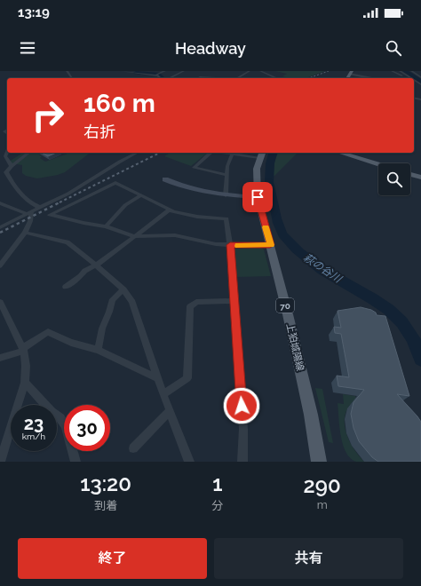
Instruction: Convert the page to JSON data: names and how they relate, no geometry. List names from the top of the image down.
{
  "streets": {
    "main road": ["70", "上狛城陽線"]
  },
  "water": ["萩の谷川"],
  "page": {
    "status": "13:19",
    "header": "Headway",
    "turn": ["160 m", "右折"],
    "speed": "23 km/h",
    "limit": "30",
    "eta": [
      "13:20",
      "到着",
      "1",
      "分",
      "290",
      "m"
    ],
    "buttons": ["終了", "共有"]
  }
}
